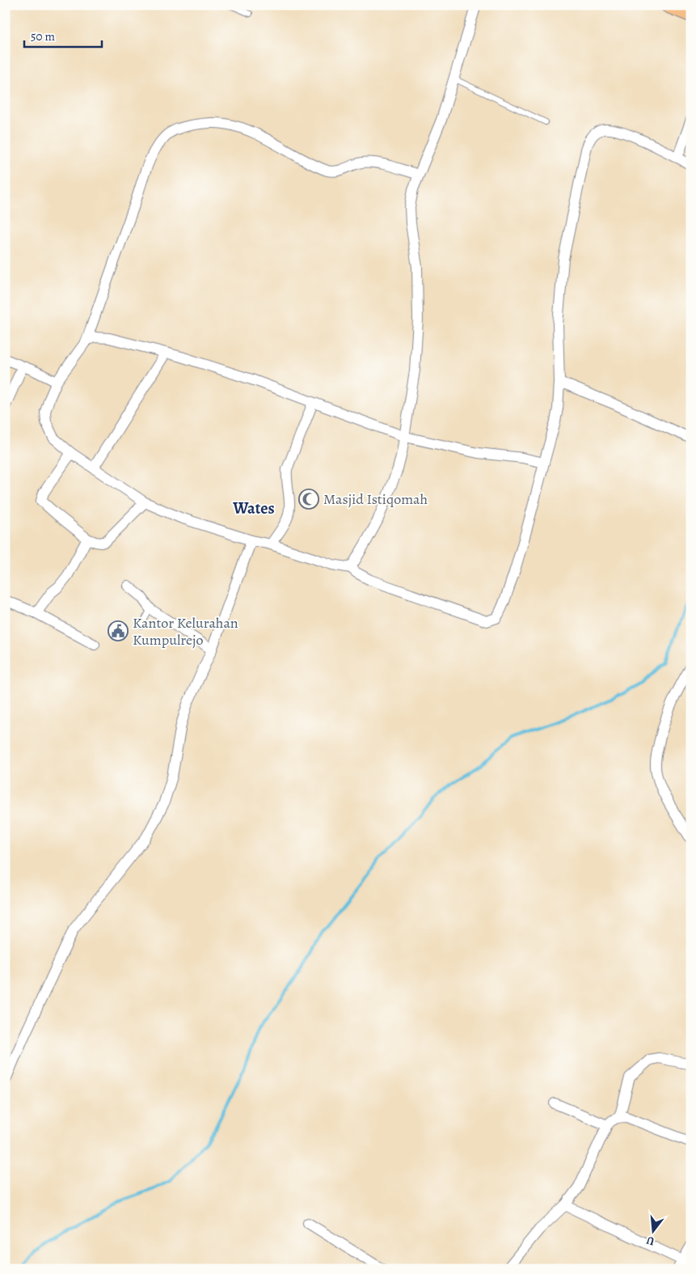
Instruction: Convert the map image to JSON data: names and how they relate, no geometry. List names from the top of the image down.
{
  "districts": ["Wates"],
  "places": {
    "mosque": ["Masjid Istiqomah"],
    "public building": ["Kantor Kelurahan Kumpulrejo"]
  },
  "scale_bar": "50 m",
  "north": "bottom"
}
